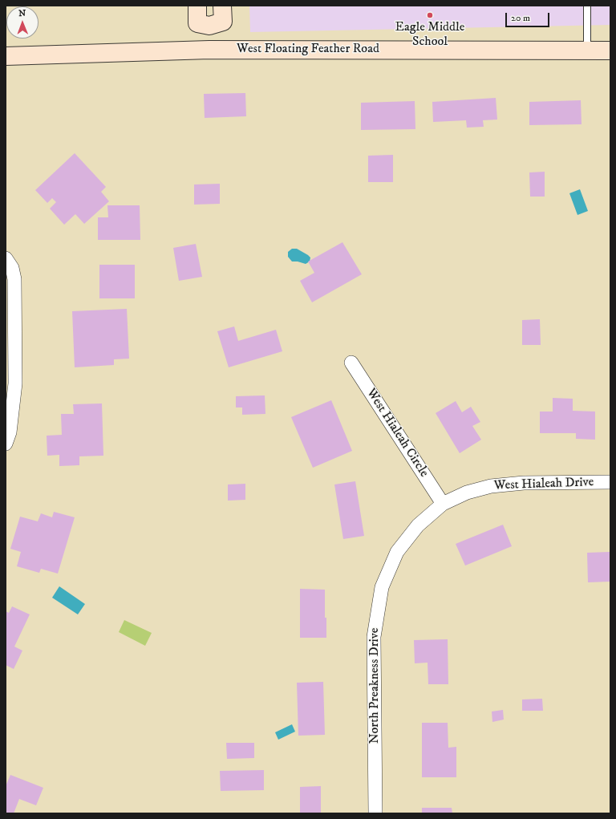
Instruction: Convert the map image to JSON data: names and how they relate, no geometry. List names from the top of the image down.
{
  "streets": {
    "main road": ["West Floating Feather Road"],
    "street": ["West Hialeah Circle", "West Hialeah Drive", "North Preakness Drive"]
  },
  "crossings": [
    ["West Hialeah Circle", "West Hialeah Drive"],
    ["West Hialeah Circle", "North Preakness Drive"],
    ["West Hialeah Drive", "North Preakness Drive"]
  ],
  "places": ["Eagle Middle School"],
  "scale_bar": "20 m",
  "north": "top"
}
